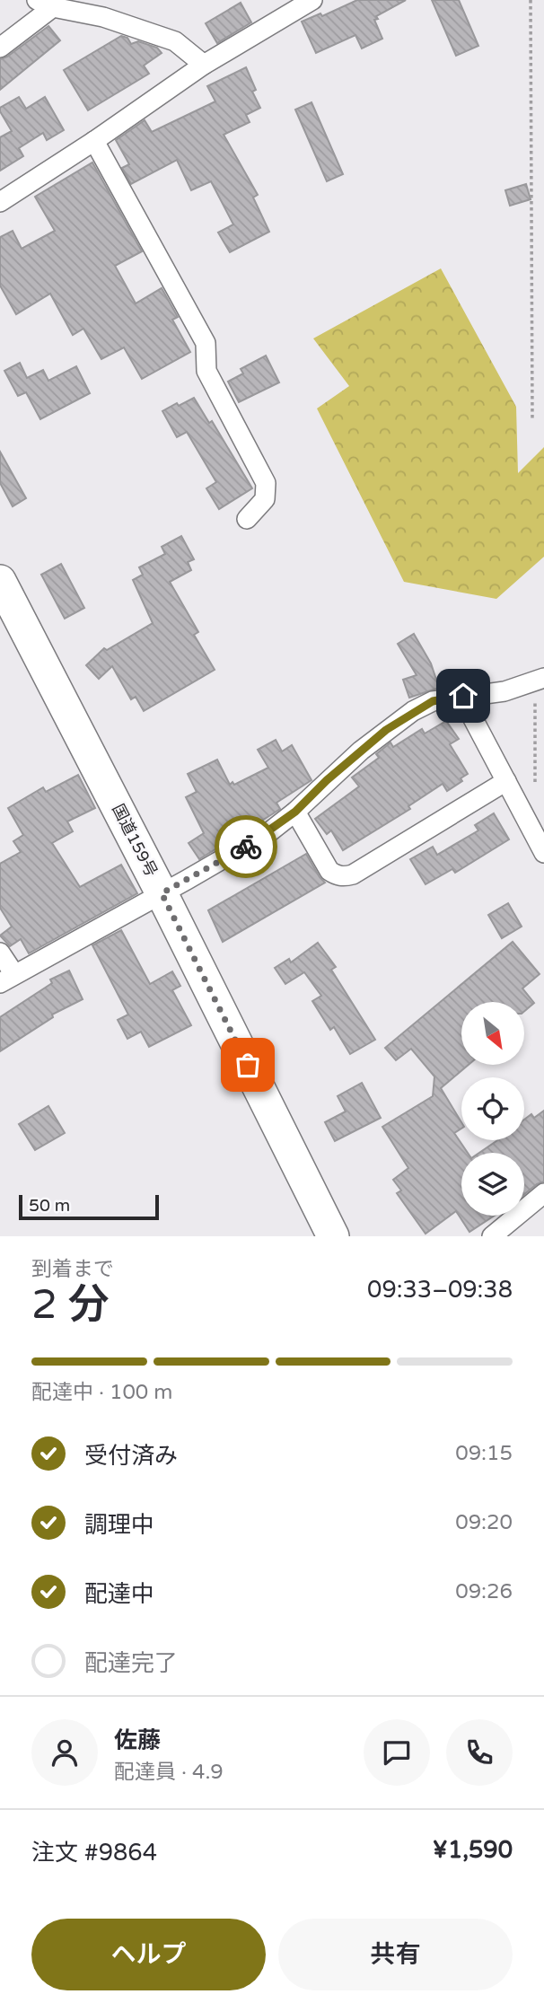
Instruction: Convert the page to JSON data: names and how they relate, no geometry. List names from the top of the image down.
{
  "streets": {
    "highway": ["国道159号"]
  },
  "scale_bar": "50 m",
  "north": "bottom right",
  "page": {
    "scale": "50 m",
    "heading": ["2 分", "到着まで", "09:33–09:38"],
    "panel": [
      "佐藤",
      "配達員 · 4.9",
      "注文 #9864",
      "¥1,590"
    ],
    "bar": "配達中 · 100 m",
    "list": [
      ["受付済み", "09:15"],
      ["調理中", "09:20"],
      ["配達中", "09:26"],
      "配達完了"
    ],
    "buttons": ["ヘルプ", "共有"]
  }
}
